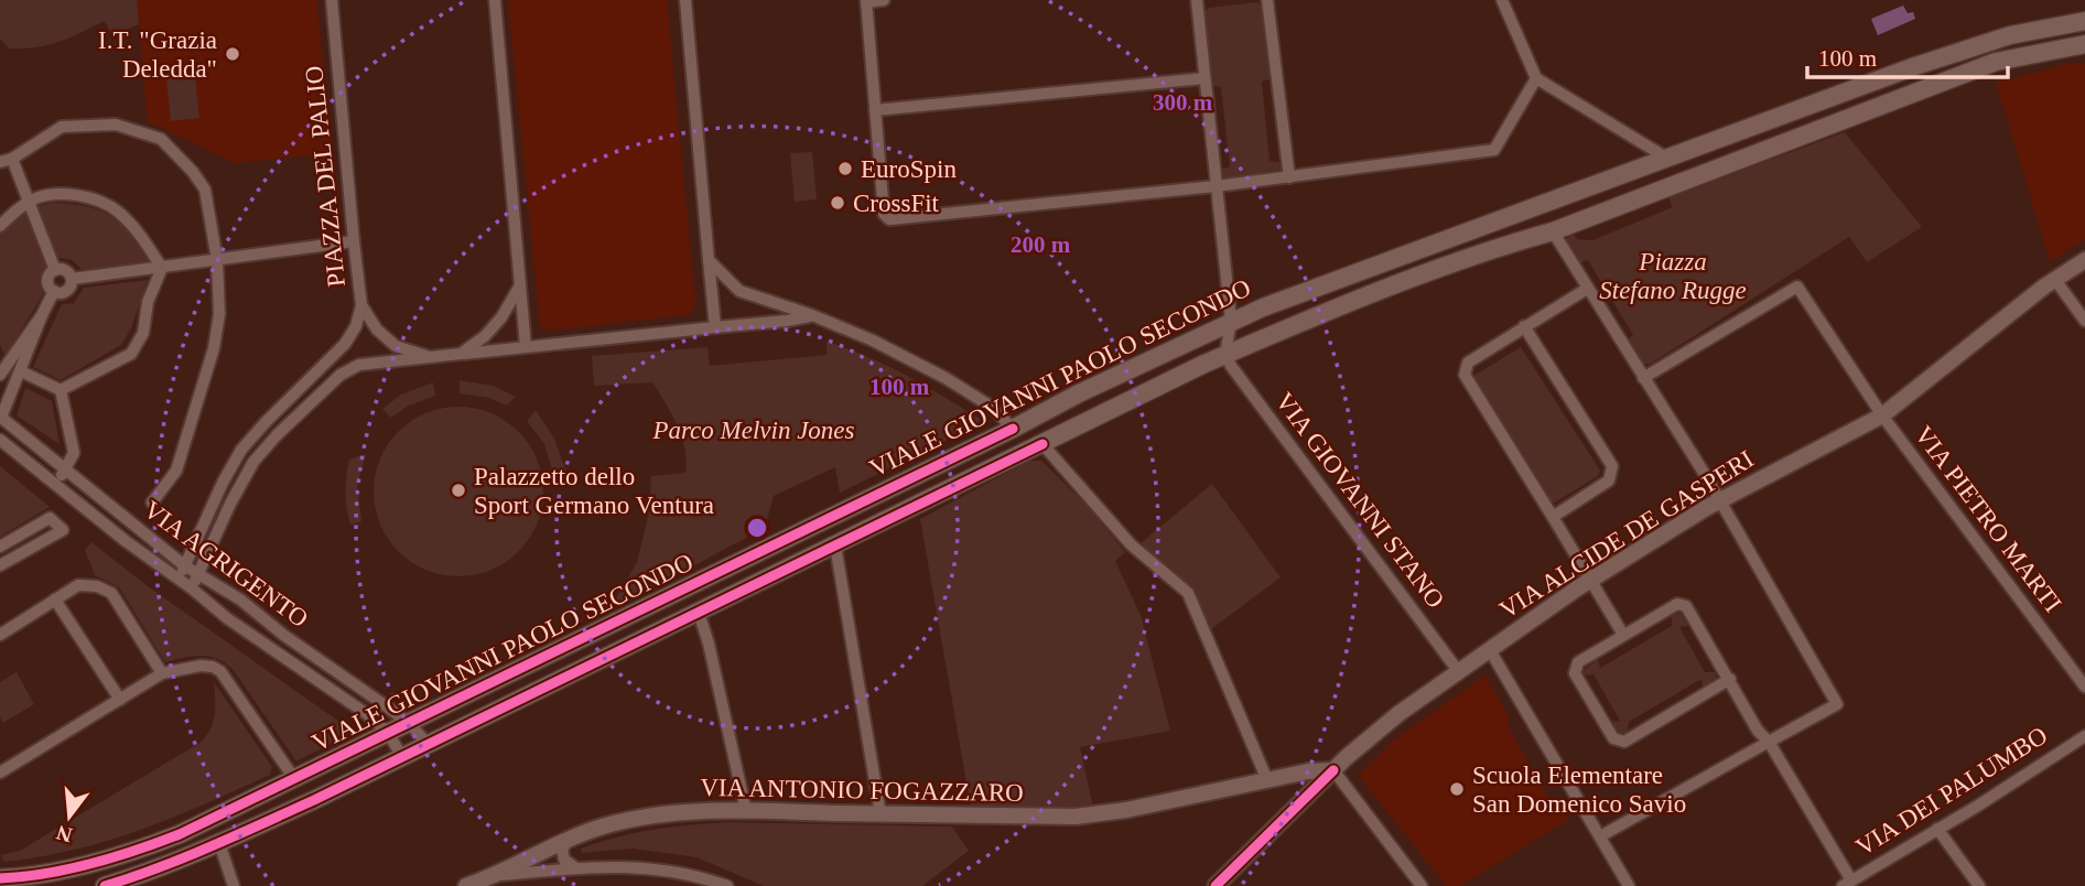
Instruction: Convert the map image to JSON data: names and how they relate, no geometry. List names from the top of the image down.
{
  "streets": {
    "main road": ["VIALE GIOVANNI PAOLO SECONDO"],
    "street": [
      "PIAZZA DEL PALIO",
      "VIA GIOVANNI STANO",
      "VIA PIETRO MARTI",
      "VIA ALCIDE DE GASPERI",
      "VIA AGRIGENTO",
      "VIA ANTONIO FOGAZZARO",
      "VIA DEI PALUMBO"
    ]
  },
  "crossings": [
    ["PIAZZA DEL PALIO", "VIA AGRIGENTO"],
    ["VIALE GIOVANNI PAOLO SECONDO", "VIA GIOVANNI STANO"],
    ["VIALE GIOVANNI PAOLO SECONDO", "VIA AGRIGENTO"],
    ["VIA GIOVANNI STANO", "VIA ALCIDE DE GASPERI"],
    ["VIA PIETRO MARTI", "VIA ALCIDE DE GASPERI"]
  ],
  "parks": ["Piazza Stefano Rugge", "Parco Melvin Jones"],
  "places": [
    "I.T. \"Grazia Deledda\"",
    "EuroSpin",
    "CrossFit",
    "Palazzetto dello Sport Germano Ventura",
    "Scuola Elementare San Domenico Savio"
  ],
  "scale_bar": "100 m",
  "north": "bottom",
  "rings": ["300 m", "200 m", "100 m"]
}
